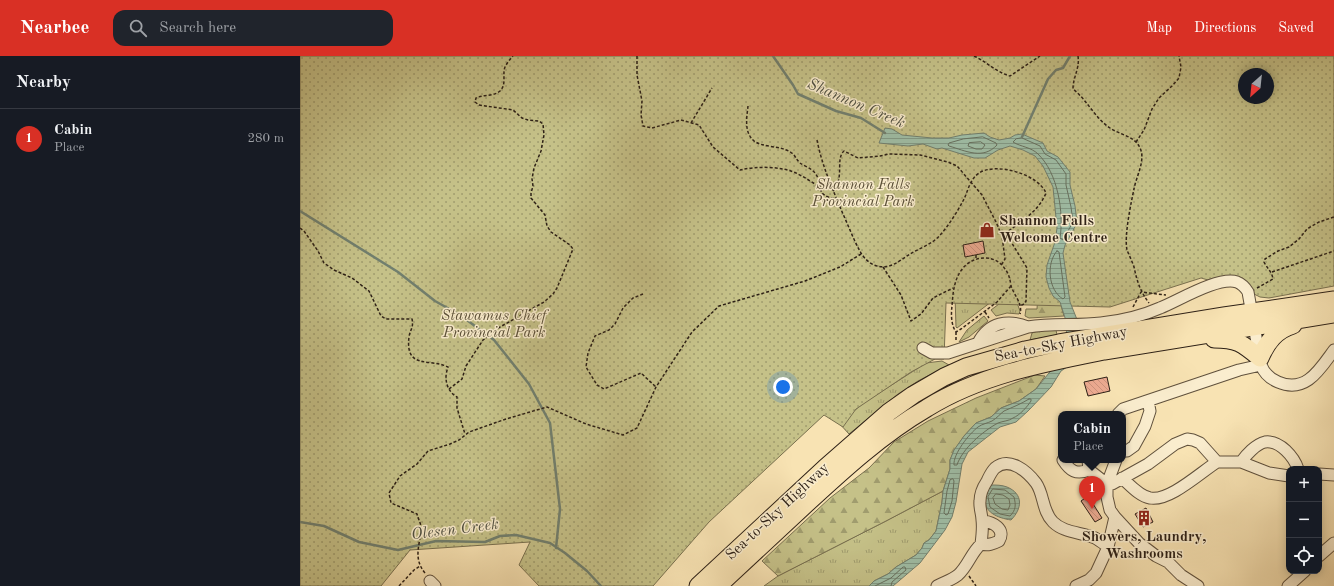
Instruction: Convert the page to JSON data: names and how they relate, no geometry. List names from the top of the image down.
{
  "streets": {
    "highway": ["Sea-to-Sky Highway"]
  },
  "water": ["Shannon Creek", "Olesen Creek"],
  "parks": ["Shannon Falls Provincial Park", "Stawamus Chief Provincial Park"],
  "places": {
    "shop": ["Shannon Falls Welcome Centre"],
    "building": ["Showers, Laundry, Washrooms"]
  },
  "north": "bottom left",
  "page": {
    "header": "Nearbee",
    "search": "Search here",
    "nav": ["Map", "Directions", "Saved"],
    "heading": "Nearby",
    "list": [
      {
        "mark": "1",
        "name": "Cabin",
        "note": "Place",
        "value": "280 m"
      }
    ],
    "popup": ["Cabin", "Place"],
    "map_buttons": ["+", "−"],
    "pins": "1"
  }
}
